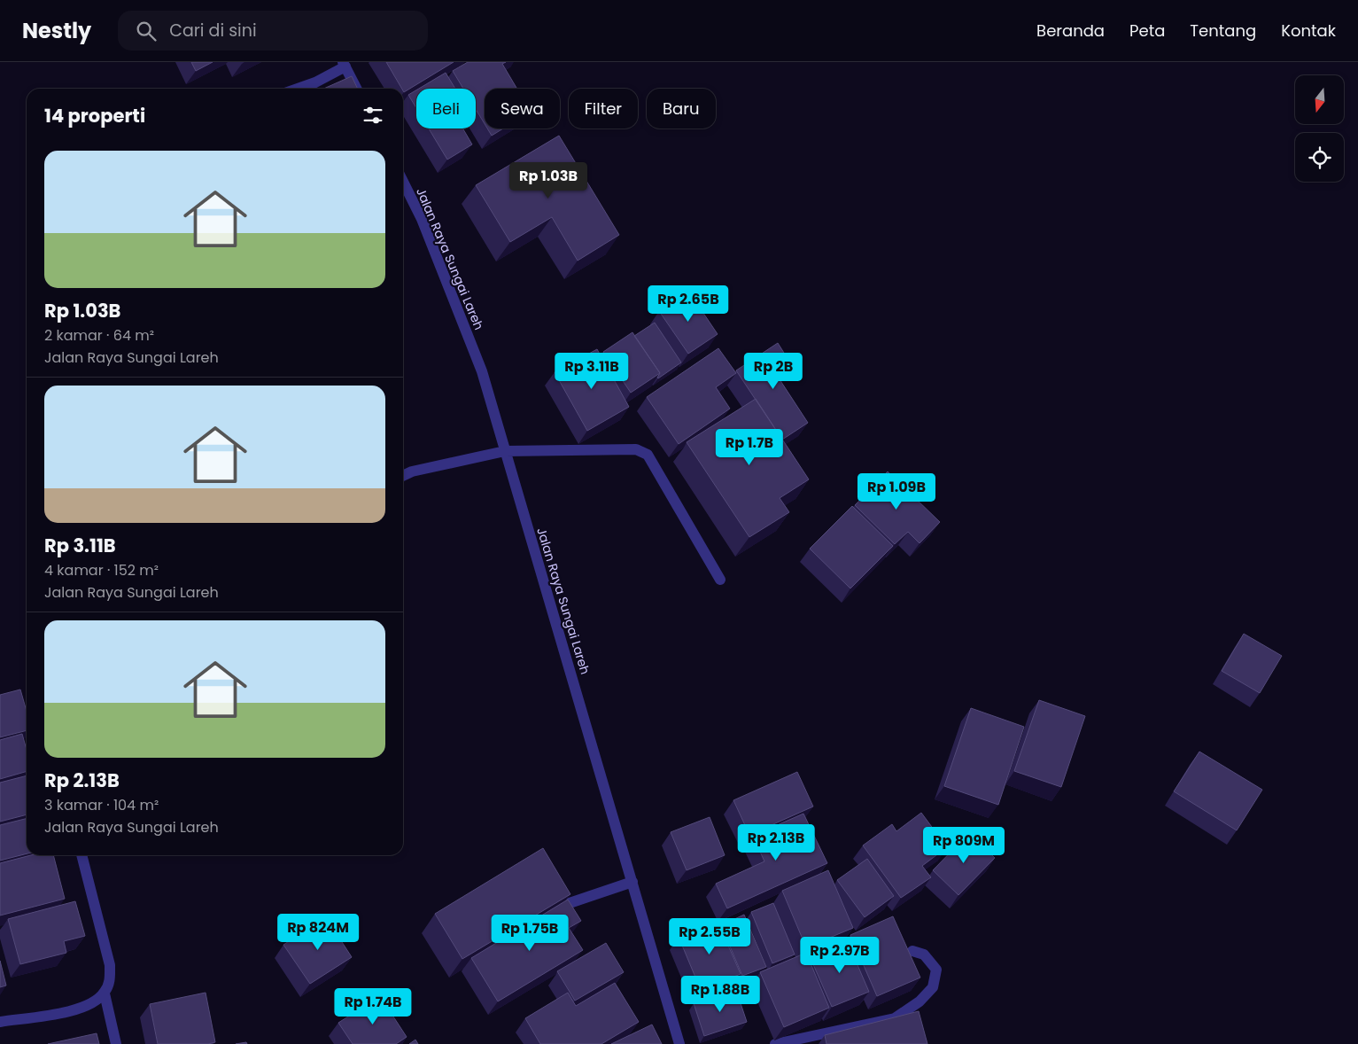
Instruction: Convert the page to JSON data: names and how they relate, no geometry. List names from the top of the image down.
{
  "streets": {
    "street": ["Jalan Raya Sungai Lareh"]
  },
  "north": "bottom",
  "page": {
    "header": "Nestly",
    "search": "Cari di sini",
    "nav": [
      "Beranda",
      "Peta",
      "Tentang",
      "Kontak"
    ],
    "chip": [
      "Beli",
      "Sewa",
      "Filter",
      "Baru"
    ],
    "heading": "14 properti",
    "list": [
      {
        "name": "Rp 1.03B",
        "note": "2 kamar · 64 m² · Jalan Raya Sungai Lareh"
      },
      {
        "name": "Rp 3.11B",
        "note": "4 kamar · 152 m² · Jalan Raya Sungai Lareh"
      },
      {
        "name": "Rp 2.13B",
        "note": "3 kamar · 104 m² · Jalan Raya Sungai Lareh"
      }
    ],
    "price": [
      "Rp 1.03B",
      "Rp 2.65B",
      "Rp 3.11B",
      "Rp 2B",
      "Rp 1.7B",
      "Rp 1.09B",
      "Rp 2.13B",
      "Rp 809M",
      "Rp 824M",
      "Rp 1.75B",
      "Rp 2.55B",
      "Rp 2.97B",
      "Rp 1.88B",
      "Rp 1.74B"
    ]
  }
}
